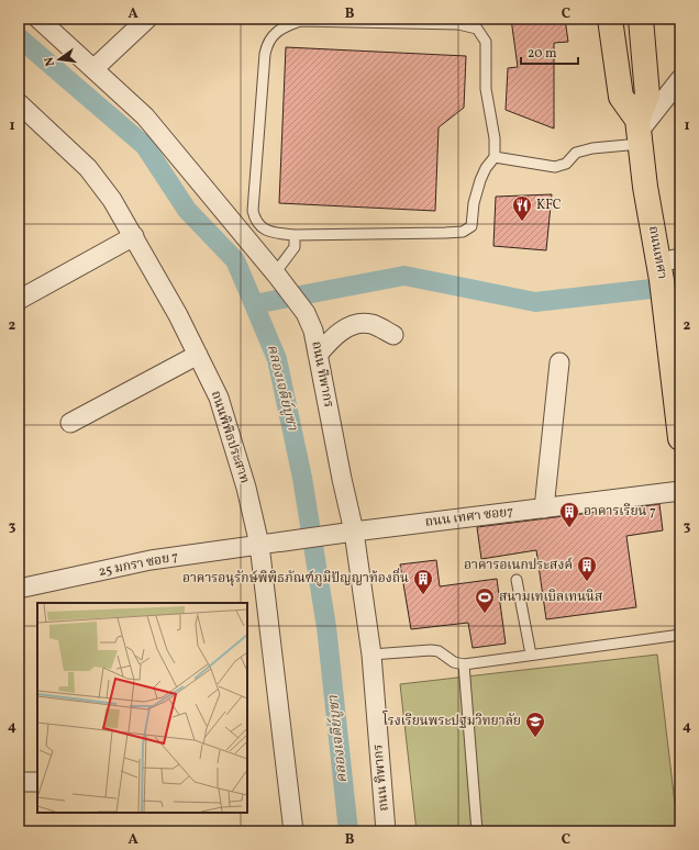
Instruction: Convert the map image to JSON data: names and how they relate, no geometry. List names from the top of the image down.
{
  "streets": {
    "main road": ["ถนนเทศา"],
    "street": [
      "ถนน ทิพากร",
      "ถนนพิพิธประสาท",
      "ถนน เทศา ซอย7",
      "25 มกรา ซอย 7"
    ]
  },
  "crossings": [
    ["ถนน ทิพากร", "ถนน เทศา ซอย7"],
    ["ถนนพิพิธประสาท", "ถนน เทศา ซอย7"],
    ["ถนนพิพิธประสาท", "25 มกรา ซอย 7"],
    ["ถนน เทศา ซอย7", "25 มกรา ซอย 7"]
  ],
  "water": ["คลองเจดีย์บูชา"],
  "places": {
    "restaurant": ["KFC"],
    "building": ["อาคารเรียน 7", "อาคารอเนกประสงค์", "อาคารอนุรักษ์พิพิธภัณฑ์ภูมิปัญญาท้องถิ่น"],
    "sports": ["สนามเทเบิลเทนนิส"],
    "school or university": ["โรงเรียนพระปฐมวิทยาลัย"]
  },
  "scale_bar": "20 m",
  "north": "left",
  "grid": {
    "columns": ["A", "B", "C"],
    "rows": [
      "1",
      "2",
      "3",
      "4"
    ]
  }
}
